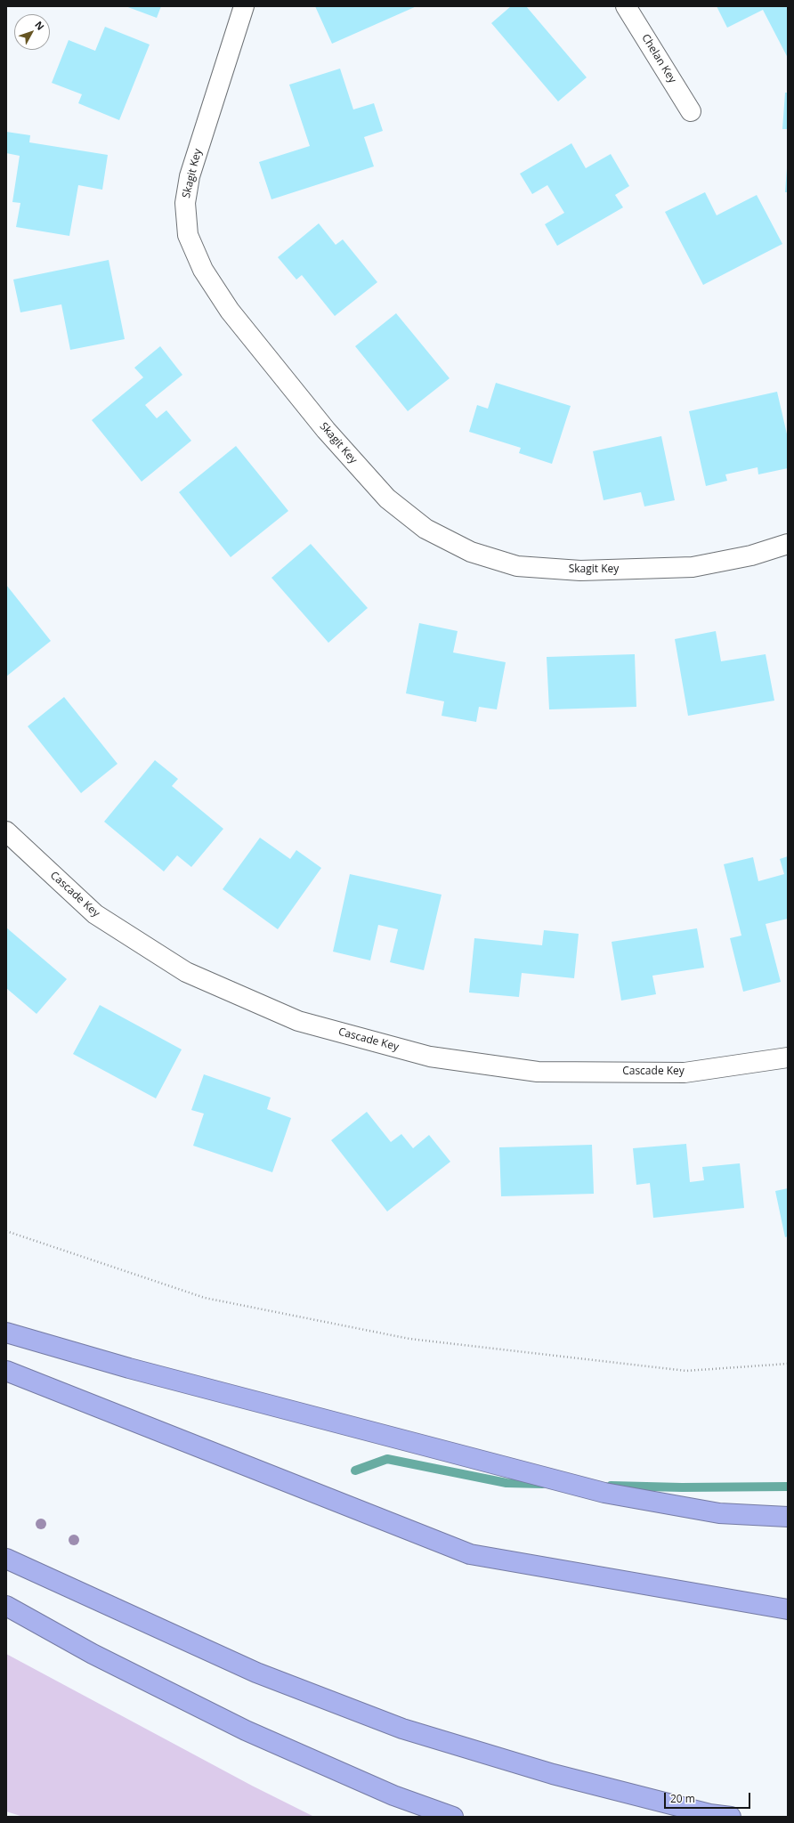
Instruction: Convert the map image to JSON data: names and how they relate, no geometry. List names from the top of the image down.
{
  "streets": {
    "street": ["Chelan Key", "Skagit Key", "Cascade Key"]
  },
  "scale_bar": "20 m",
  "north": "top right"
}
